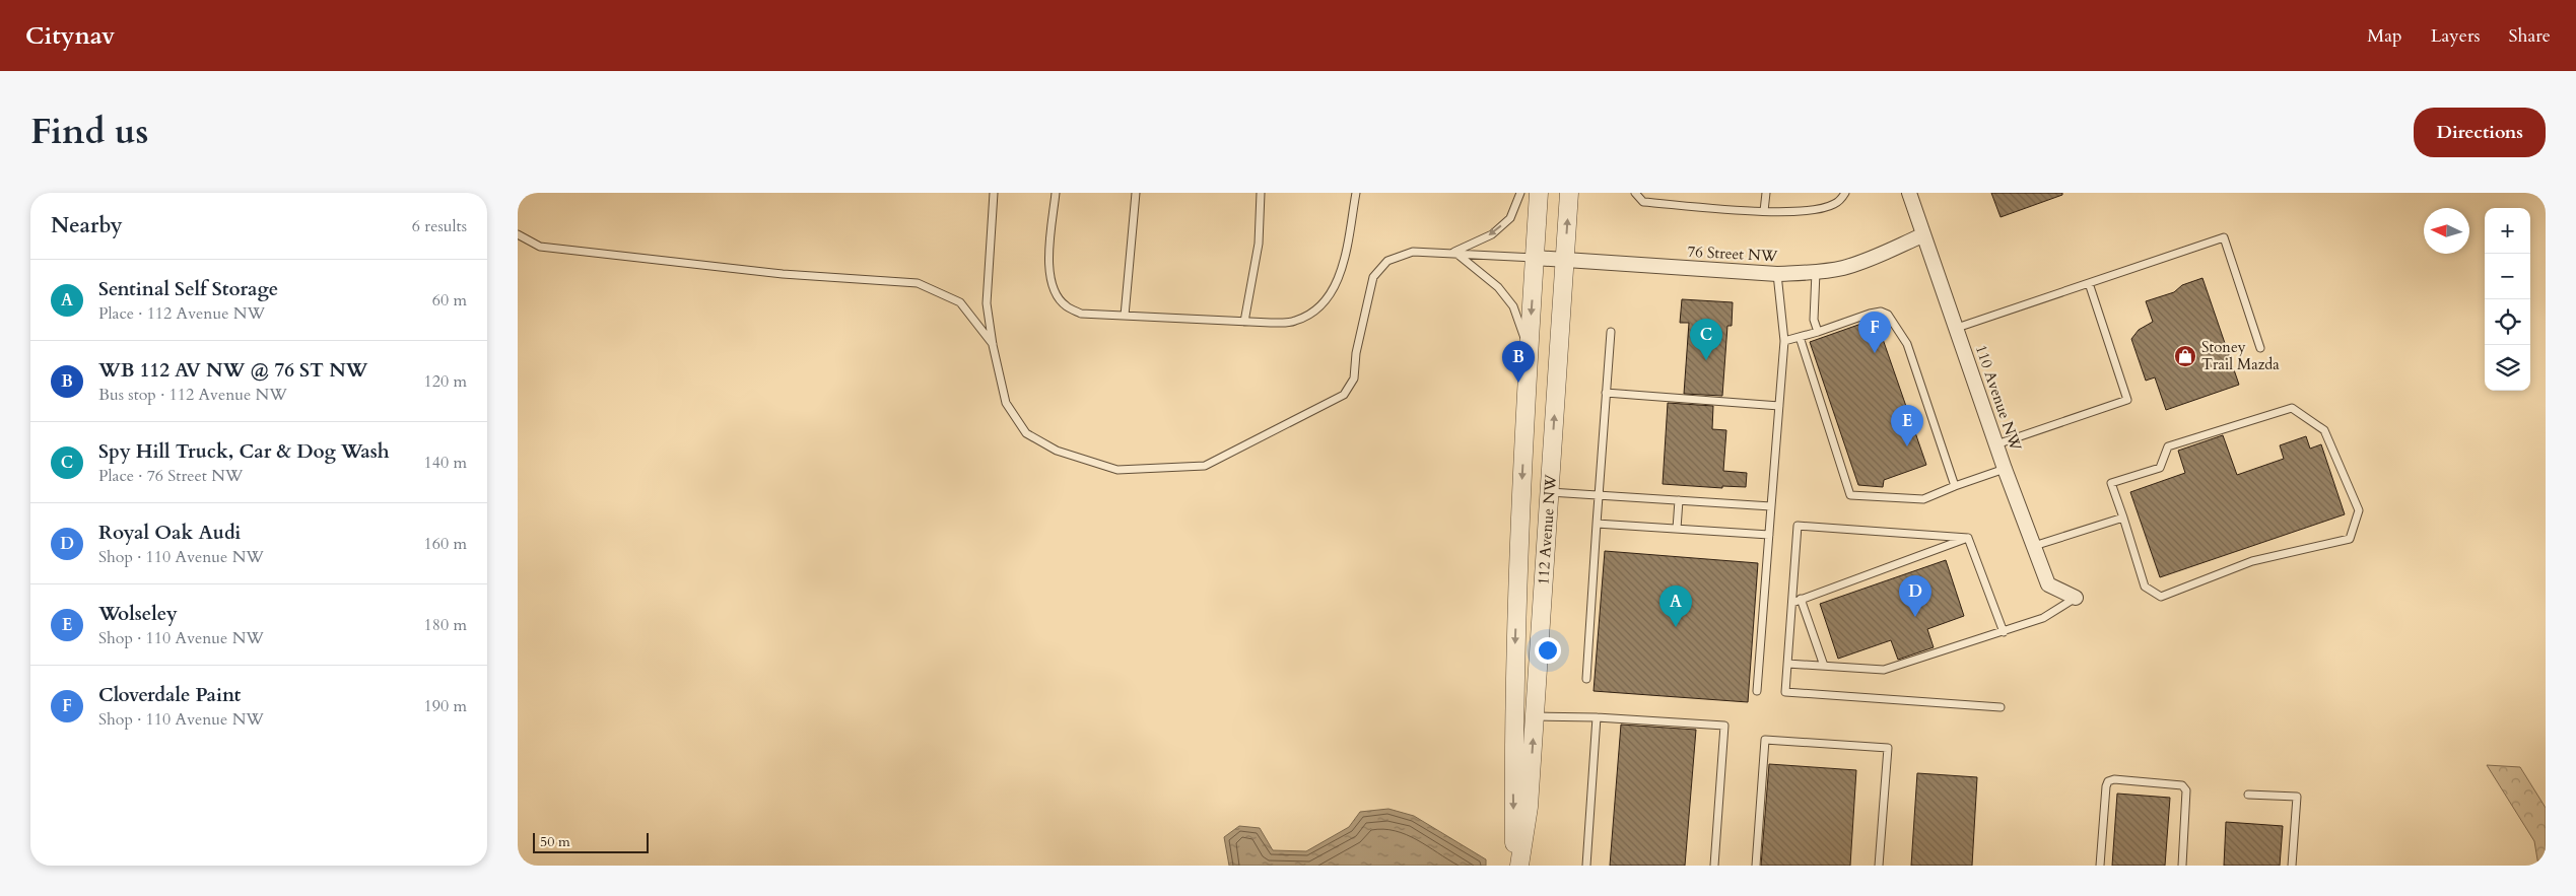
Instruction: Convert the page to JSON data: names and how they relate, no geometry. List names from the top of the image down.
{
  "streets": {
    "street": ["76 Street NW", "110 Avenue NW", "112 Avenue NW"]
  },
  "crossings": [
    ["76 Street NW", "110 Avenue NW"],
    ["76 Street NW", "112 Avenue NW"]
  ],
  "places": {
    "shop": ["Stoney Trail Mazda"]
  },
  "scale_bar": "50 m",
  "north": "left",
  "page": {
    "header": "Citynav",
    "nav": ["Map", "Layers", "Share"],
    "title": "Find us",
    "buttons": "Directions",
    "heading": ["Nearby", "6 results"],
    "map_buttons": ["+", "−"],
    "list": [
      {
        "mark": "A",
        "name": "Sentinal Self Storage",
        "note": "Place · 112 Avenue NW",
        "value": "60 m"
      },
      {
        "mark": "B",
        "name": "WB 112 AV NW @ 76 ST NW",
        "note": "Bus stop · 112 Avenue NW",
        "value": "120 m"
      },
      {
        "mark": "C",
        "name": "Spy Hill Truck, Car & Dog Wash",
        "note": "Place · 76 Street NW",
        "value": "140 m"
      },
      {
        "mark": "D",
        "name": "Royal Oak Audi",
        "note": "Shop · 110 Avenue NW",
        "value": "160 m"
      },
      {
        "mark": "E",
        "name": "Wolseley",
        "note": "Shop · 110 Avenue NW",
        "value": "180 m"
      },
      {
        "mark": "F",
        "name": "Cloverdale Paint",
        "note": "Shop · 110 Avenue NW",
        "value": "190 m"
      }
    ],
    "pins": [
      "F",
      "C",
      "B",
      "E",
      "D",
      "A"
    ],
    "scale": "50 m"
  }
}
